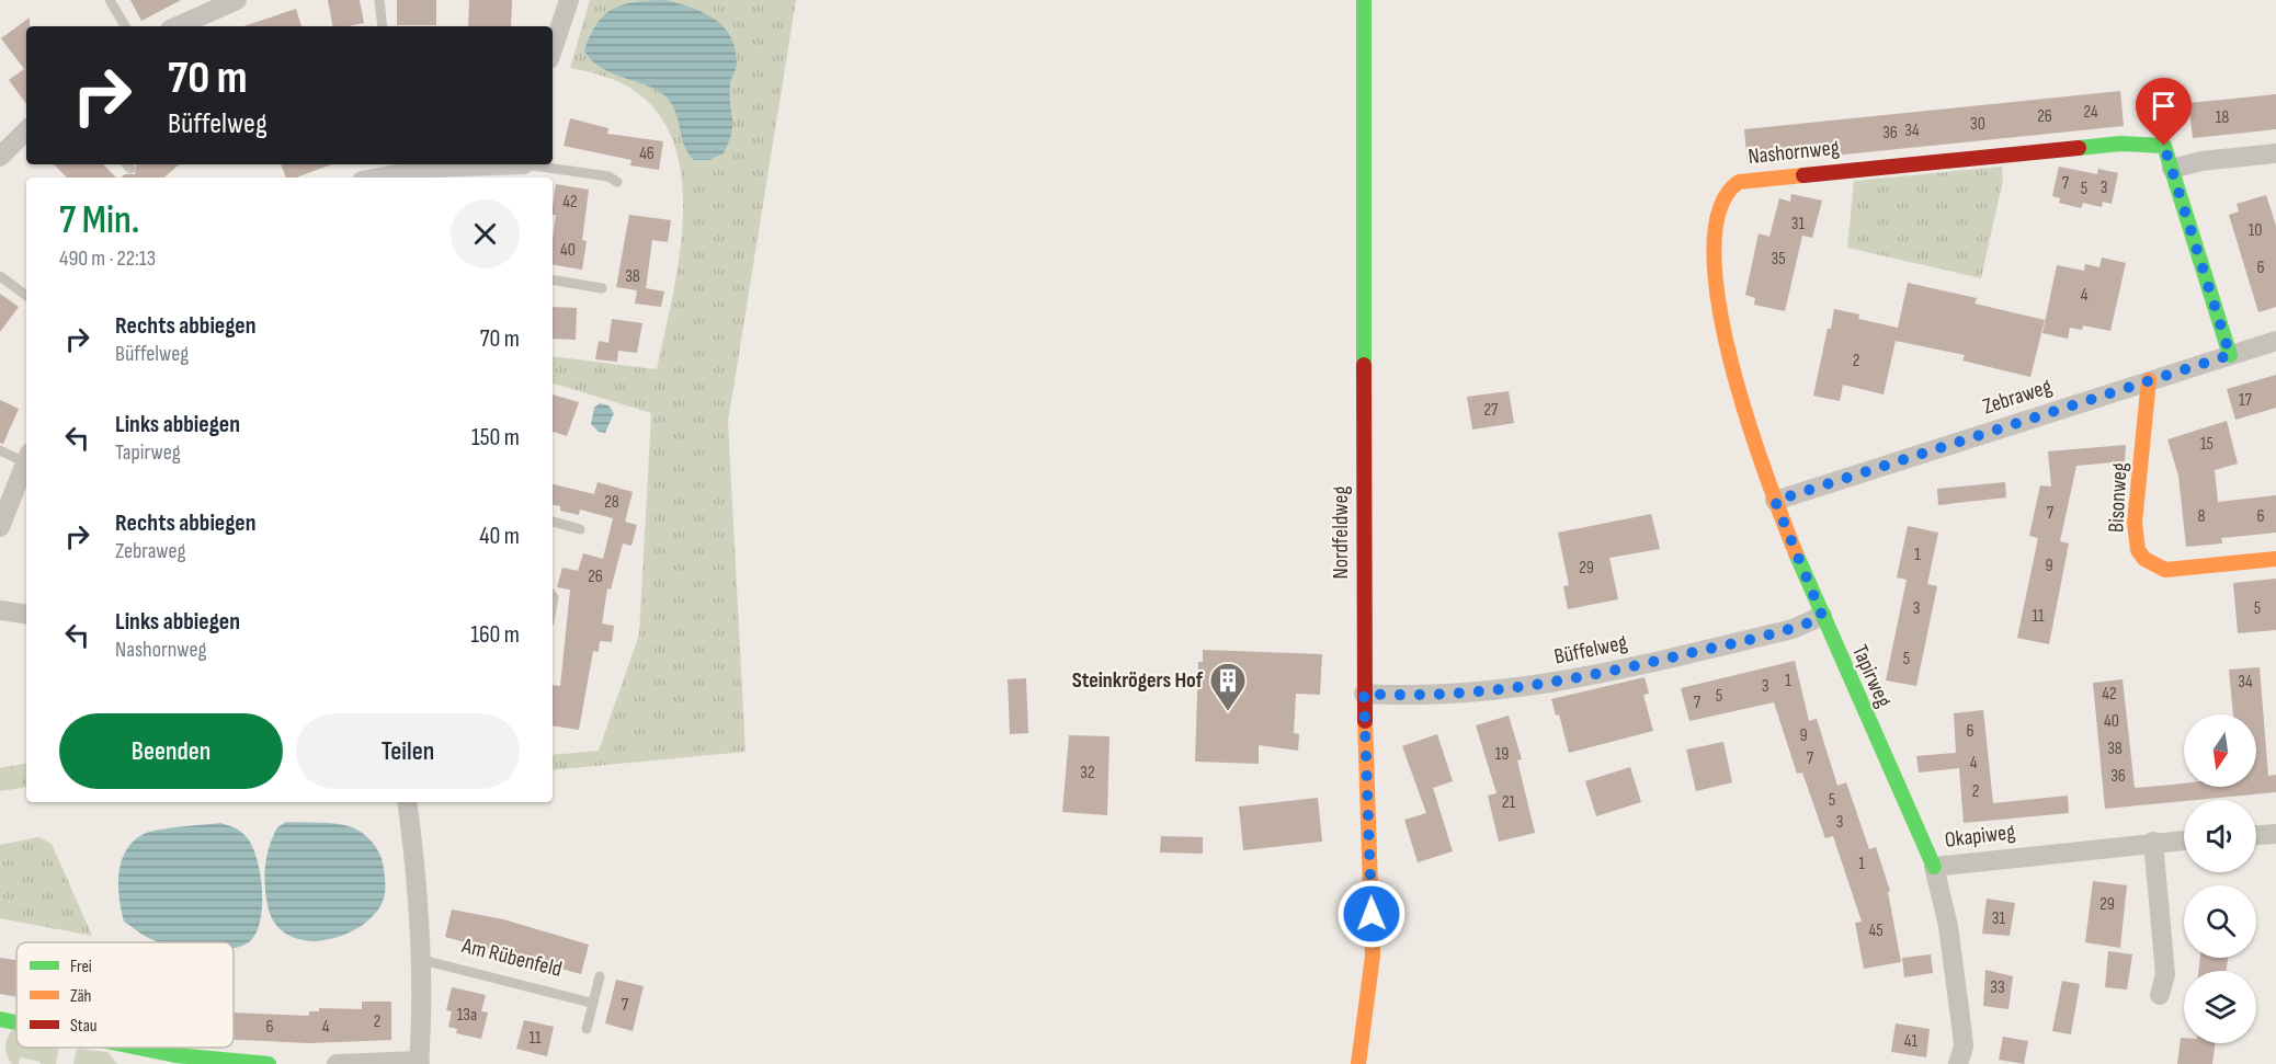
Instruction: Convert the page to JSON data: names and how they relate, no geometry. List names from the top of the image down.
{
  "streets": {
    "street": [
      "Nashornweg",
      "Zebraweg",
      "Bisonweg",
      "Nordfeldweg",
      "Büffelweg",
      "Tapirweg",
      "Okapiweg"
    ],
    "lane": ["Am Rübenfeld"]
  },
  "crossings": [
    ["Nashornweg", "Zebraweg"],
    ["Nashornweg", "Tapirweg"],
    ["Zebraweg", "Bisonweg"],
    ["Zebraweg", "Tapirweg"],
    ["Nordfeldweg", "Büffelweg"],
    ["Büffelweg", "Tapirweg"],
    ["Tapirweg", "Okapiweg"]
  ],
  "places": {
    "building": ["Steinkrögers Hof"]
  },
  "house_numbers": [
    "24",
    "26",
    "18",
    "30",
    "34",
    "36",
    "46",
    "7",
    "3",
    "5",
    "42",
    "31",
    "10",
    "40",
    "35",
    "6",
    "38",
    "4",
    "2",
    "17",
    "27",
    "15",
    "28",
    "7",
    "8",
    "6",
    "1",
    "9",
    "29",
    "26",
    "3",
    "5",
    "11",
    "5",
    "1",
    "34",
    "3",
    "42",
    "5",
    "7",
    "40",
    "6",
    "9",
    "38",
    "19",
    "7",
    "4",
    "32",
    "36",
    "2",
    "5",
    "21",
    "3",
    "1",
    "29",
    "31",
    "45",
    "33",
    "7",
    "13a",
    "2",
    "6",
    "4",
    "11",
    "41"
  ],
  "legend": ["Frei", "Zäh", "Stau"],
  "north": "bottom",
  "page": {
    "turn": ["70 m", "Büffelweg"],
    "heading": ["7 Min.", "490 m · 22:13"],
    "list": [
      {
        "name": "Rechts abbiegen",
        "note": "Büffelweg",
        "value": "70 m"
      },
      {
        "name": "Links abbiegen",
        "note": "Tapirweg",
        "value": "150 m"
      },
      {
        "name": "Rechts abbiegen",
        "note": "Zebraweg",
        "value": "40 m"
      },
      {
        "name": "Links abbiegen",
        "note": "Nashornweg",
        "value": "160 m"
      }
    ],
    "buttons": ["Beenden", "Teilen"]
  }
}
